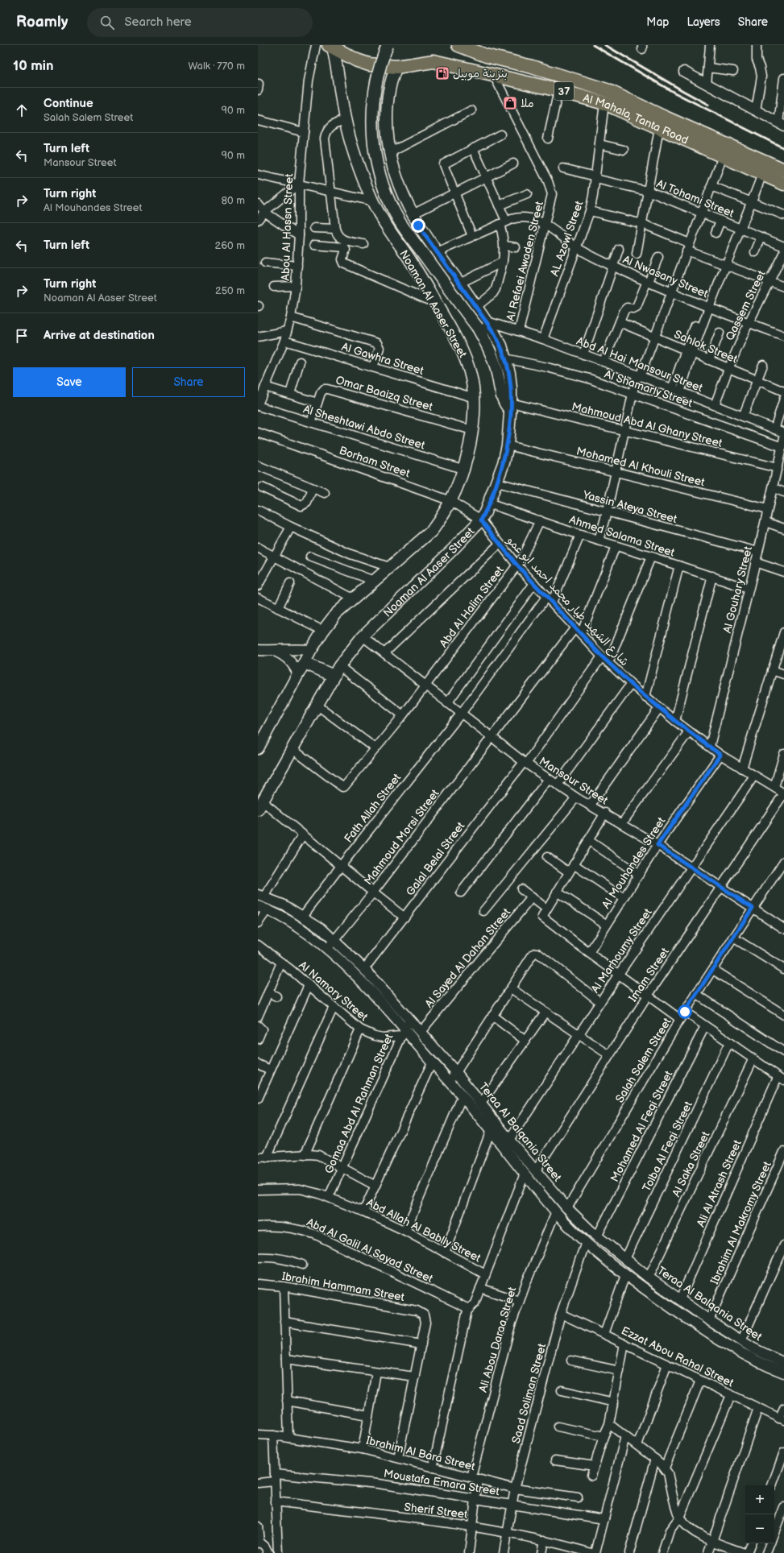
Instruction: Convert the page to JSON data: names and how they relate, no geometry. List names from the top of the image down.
{
  "streets": {
    "main road": ["37", "Al Mahala, Tanta Road", "Noaman Al Aaser Street"],
    "street": [
      "Al Tohami Street",
      "Abou Al Hassn Street",
      "AL Azowl Street",
      "Al Refaei Awaden Street",
      "Al Nwasany Street",
      "Qassem Street",
      "Sahlok Street",
      "Al Gawhra Street",
      "Abd Al Hai Mansour Street",
      "Al Shamarly Street",
      "Omar Baaizq Street",
      "Mahmoud Abd Al Ghany Street",
      "Al Sheshtawi Abdo Street",
      "Borham Street",
      "Mohamed Al Khouli Street",
      "Yassin Ateya Street",
      "Ahmed Salama Street",
      "Al Gouhary Street",
      "شارع الشهيد طيار محمد احمد ابو عمو",
      "Abd Al Halim Street",
      "Mansour Street",
      "Fath Allah Street",
      "Mahmoud Morsi Street",
      "Galal Belal Street",
      "Al Mouhandes Street",
      "Al Marhoumy Street",
      "Al Sayed Al Dahan Street",
      "Imam Street",
      "Al Namory Street",
      "Salah Salem Street",
      "Gomaa Abd Al Rahman Street",
      "Mohamed Al Feqi Street",
      "Teraa Al Balqania Street",
      "Tolba Al Feqi Street",
      "Al Saka Street",
      "Ali Al Atrash Street",
      "Ibrahim Al Makromy Street",
      "Abd Allah Al Bablly Street",
      "Abd Al Galil Al Sayad Street",
      "Ibrahim Hammam Street",
      "Ali Abou Daraa Street",
      "Ezzat Abou Rahal Street",
      "Saad Soliman Street",
      "Ibrahim Al Bara Street",
      "Moustafa Emara Street",
      "Sherif Street"
    ]
  },
  "crossings": [
    ["Al Mahala, Tanta Road", "AL Azowl Street"],
    ["Al Mahala, Tanta Road", "Al Refaei Awaden Street"],
    ["Al Mahala, Tanta Road", "Noaman Al Aaser Street"],
    ["Al Tohami Street", "AL Azowl Street"],
    ["Abou Al Hassn Street", "Al Gawhra Street"],
    ["Abou Al Hassn Street", "Al Sheshtawi Abdo Street"],
    ["AL Azowl Street", "Al Nwasany Street"],
    ["AL Azowl Street", "Abd Al Hai Mansour Street"],
    ["Al Refaei Awaden Street", "Al Nwasany Street"],
    ["Al Refaei Awaden Street", "Abd Al Hai Mansour Street"],
    ["Al Nwasany Street", "Noaman Al Aaser Street"],
    ["Al Nwasany Street", "Qassem Street"],
    ["Noaman Al Aaser Street", "Al Gawhra Street"],
    ["Noaman Al Aaser Street", "Abd Al Hai Mansour Street"],
    ["Noaman Al Aaser Street", "Al Shamarly Street"],
    ["Noaman Al Aaser Street", "Omar Baaizq Street"],
    ["Noaman Al Aaser Street", "Mahmoud Abd Al Ghany Street"],
    ["Noaman Al Aaser Street", "Al Sheshtawi Abdo Street"],
    ["Noaman Al Aaser Street", "Borham Street"],
    ["Noaman Al Aaser Street", "Mohamed Al Khouli Street"],
    ["Noaman Al Aaser Street", "Yassin Ateya Street"],
    ["Noaman Al Aaser Street", "Ahmed Salama Street"],
    ["Noaman Al Aaser Street", "شارع الشهيد طيار محمد احمد ابو عمو"],
    ["Noaman Al Aaser Street", "Abd Al Halim Street"],
    ["Noaman Al Aaser Street", "Mansour Street"],
    ["Qassem Street", "Sahlok Street"],
    ["Qassem Street", "Abd Al Hai Mansour Street"],
    ["Al Shamarly Street", "Al Gouhary Street"],
    ["Omar Baaizq Street", "Al Sheshtawi Abdo Street"],
    ["Mahmoud Abd Al Ghany Street", "Al Gouhary Street"],
    ["Borham Street", "شارع الشهيد طيار محمد احمد ابو عمو"],
    ["Mohamed Al Khouli Street", "Al Gouhary Street"],
    ["Yassin Ateya Street", "Al Gouhary Street"],
    ["Ahmed Salama Street", "Al Gouhary Street"],
    ["Ahmed Salama Street", "Abd Al Halim Street"],
    ["Ahmed Salama Street", "Fath Allah Street"],
    ["Al Gouhary Street", "شارع الشهيد طيار محمد احمد ابو عمو"],
    ["شارع الشهيد طيار محمد احمد ابو عمو", "Abd Al Halim Street"],
    ["شارع الشهيد طيار محمد احمد ابو عمو", "Fath Allah Street"],
    ["شارع الشهيد طيار محمد احمد ابو عمو", "Mahmoud Morsi Street"],
    ["شارع الشهيد طيار محمد احمد ابو عمو", "Galal Belal Street"],
    ["شارع الشهيد طيار محمد احمد ابو عمو", "Al Mouhandes Street"],
    ["شارع الشهيد طيار محمد احمد ابو عمو", "Al Marhoumy Street"],
    ["شارع الشهيد طيار محمد احمد ابو عمو", "Imam Street"],
    ["Abd Al Halim Street", "Mansour Street"],
    ["Mansour Street", "Fath Allah Street"],
    ["Mansour Street", "Mahmoud Morsi Street"],
    ["Mansour Street", "Galal Belal Street"],
    ["Mansour Street", "Al Mouhandes Street"],
    ["Mansour Street", "Al Marhoumy Street"],
    ["Mansour Street", "Imam Street"],
    ["Mansour Street", "Salah Salem Street"],
    ["Fath Allah Street", "Teraa Al Balqania Street"],
    ["Mahmoud Morsi Street", "Teraa Al Balqania Street"],
    ["Galal Belal Street", "Teraa Al Balqania Street"],
    ["Al Marhoumy Street", "Teraa Al Balqania Street"],
    ["Al Sayed Al Dahan Street", "Teraa Al Balqania Street"],
    ["Imam Street", "Teraa Al Balqania Street"],
    ["Al Namory Street", "Gomaa Abd Al Rahman Street"],
    ["Al Namory Street", "Teraa Al Balqania Street"],
    ["Salah Salem Street", "Teraa Al Balqania Street"],
    ["Gomaa Abd Al Rahman Street", "Teraa Al Balqania Street"],
    ["Gomaa Abd Al Rahman Street", "Abd Allah Al Bablly Street"],
    ["Mohamed Al Feqi Street", "Teraa Al Balqania Street"],
    ["Teraa Al Balqania Street", "Tolba Al Feqi Street"],
    ["Teraa Al Balqania Street", "Al Saka Street"],
    ["Teraa Al Balqania Street", "Ali Al Atrash Street"],
    ["Teraa Al Balqania Street", "Ibrahim Al Makromy Street"],
    ["Teraa Al Balqania Street", "Ali Abou Daraa Street"],
    ["Teraa Al Balqania Street", "Saad Soliman Street"],
    ["Ali Abou Daraa Street", "Ibrahim Al Bara Street"],
    ["Ali Abou Daraa Street", "Moustafa Emara Street"],
    ["Ali Abou Daraa Street", "Sherif Street"],
    ["Ezzat Abou Rahal Street", "Saad Soliman Street"],
    ["Saad Soliman Street", "Ibrahim Al Bara Street"],
    ["Saad Soliman Street", "Moustafa Emara Street"],
    ["Saad Soliman Street", "Sherif Street"]
  ],
  "places": {
    "fuel station": ["بنزينة موبيل"],
    "shop": ["ملا"]
  },
  "page": {
    "header": "Roamly",
    "search": "Search here",
    "nav": ["Map", "Layers", "Share"],
    "heading": ["10 min", "Walk · 770 m"],
    "list": [
      ["Continue", "Salah Salem Street", "90 m"],
      ["Turn left", "Mansour Street", "90 m"],
      ["Turn right", "Al Mouhandes Street", "80 m"],
      ["Turn left", "260 m"],
      ["Turn right", "Noaman Al Aaser Street", "250 m"],
      "Arrive at destination"
    ],
    "buttons": ["Save", "Share"],
    "map_buttons": ["+", "−"]
  }
}
